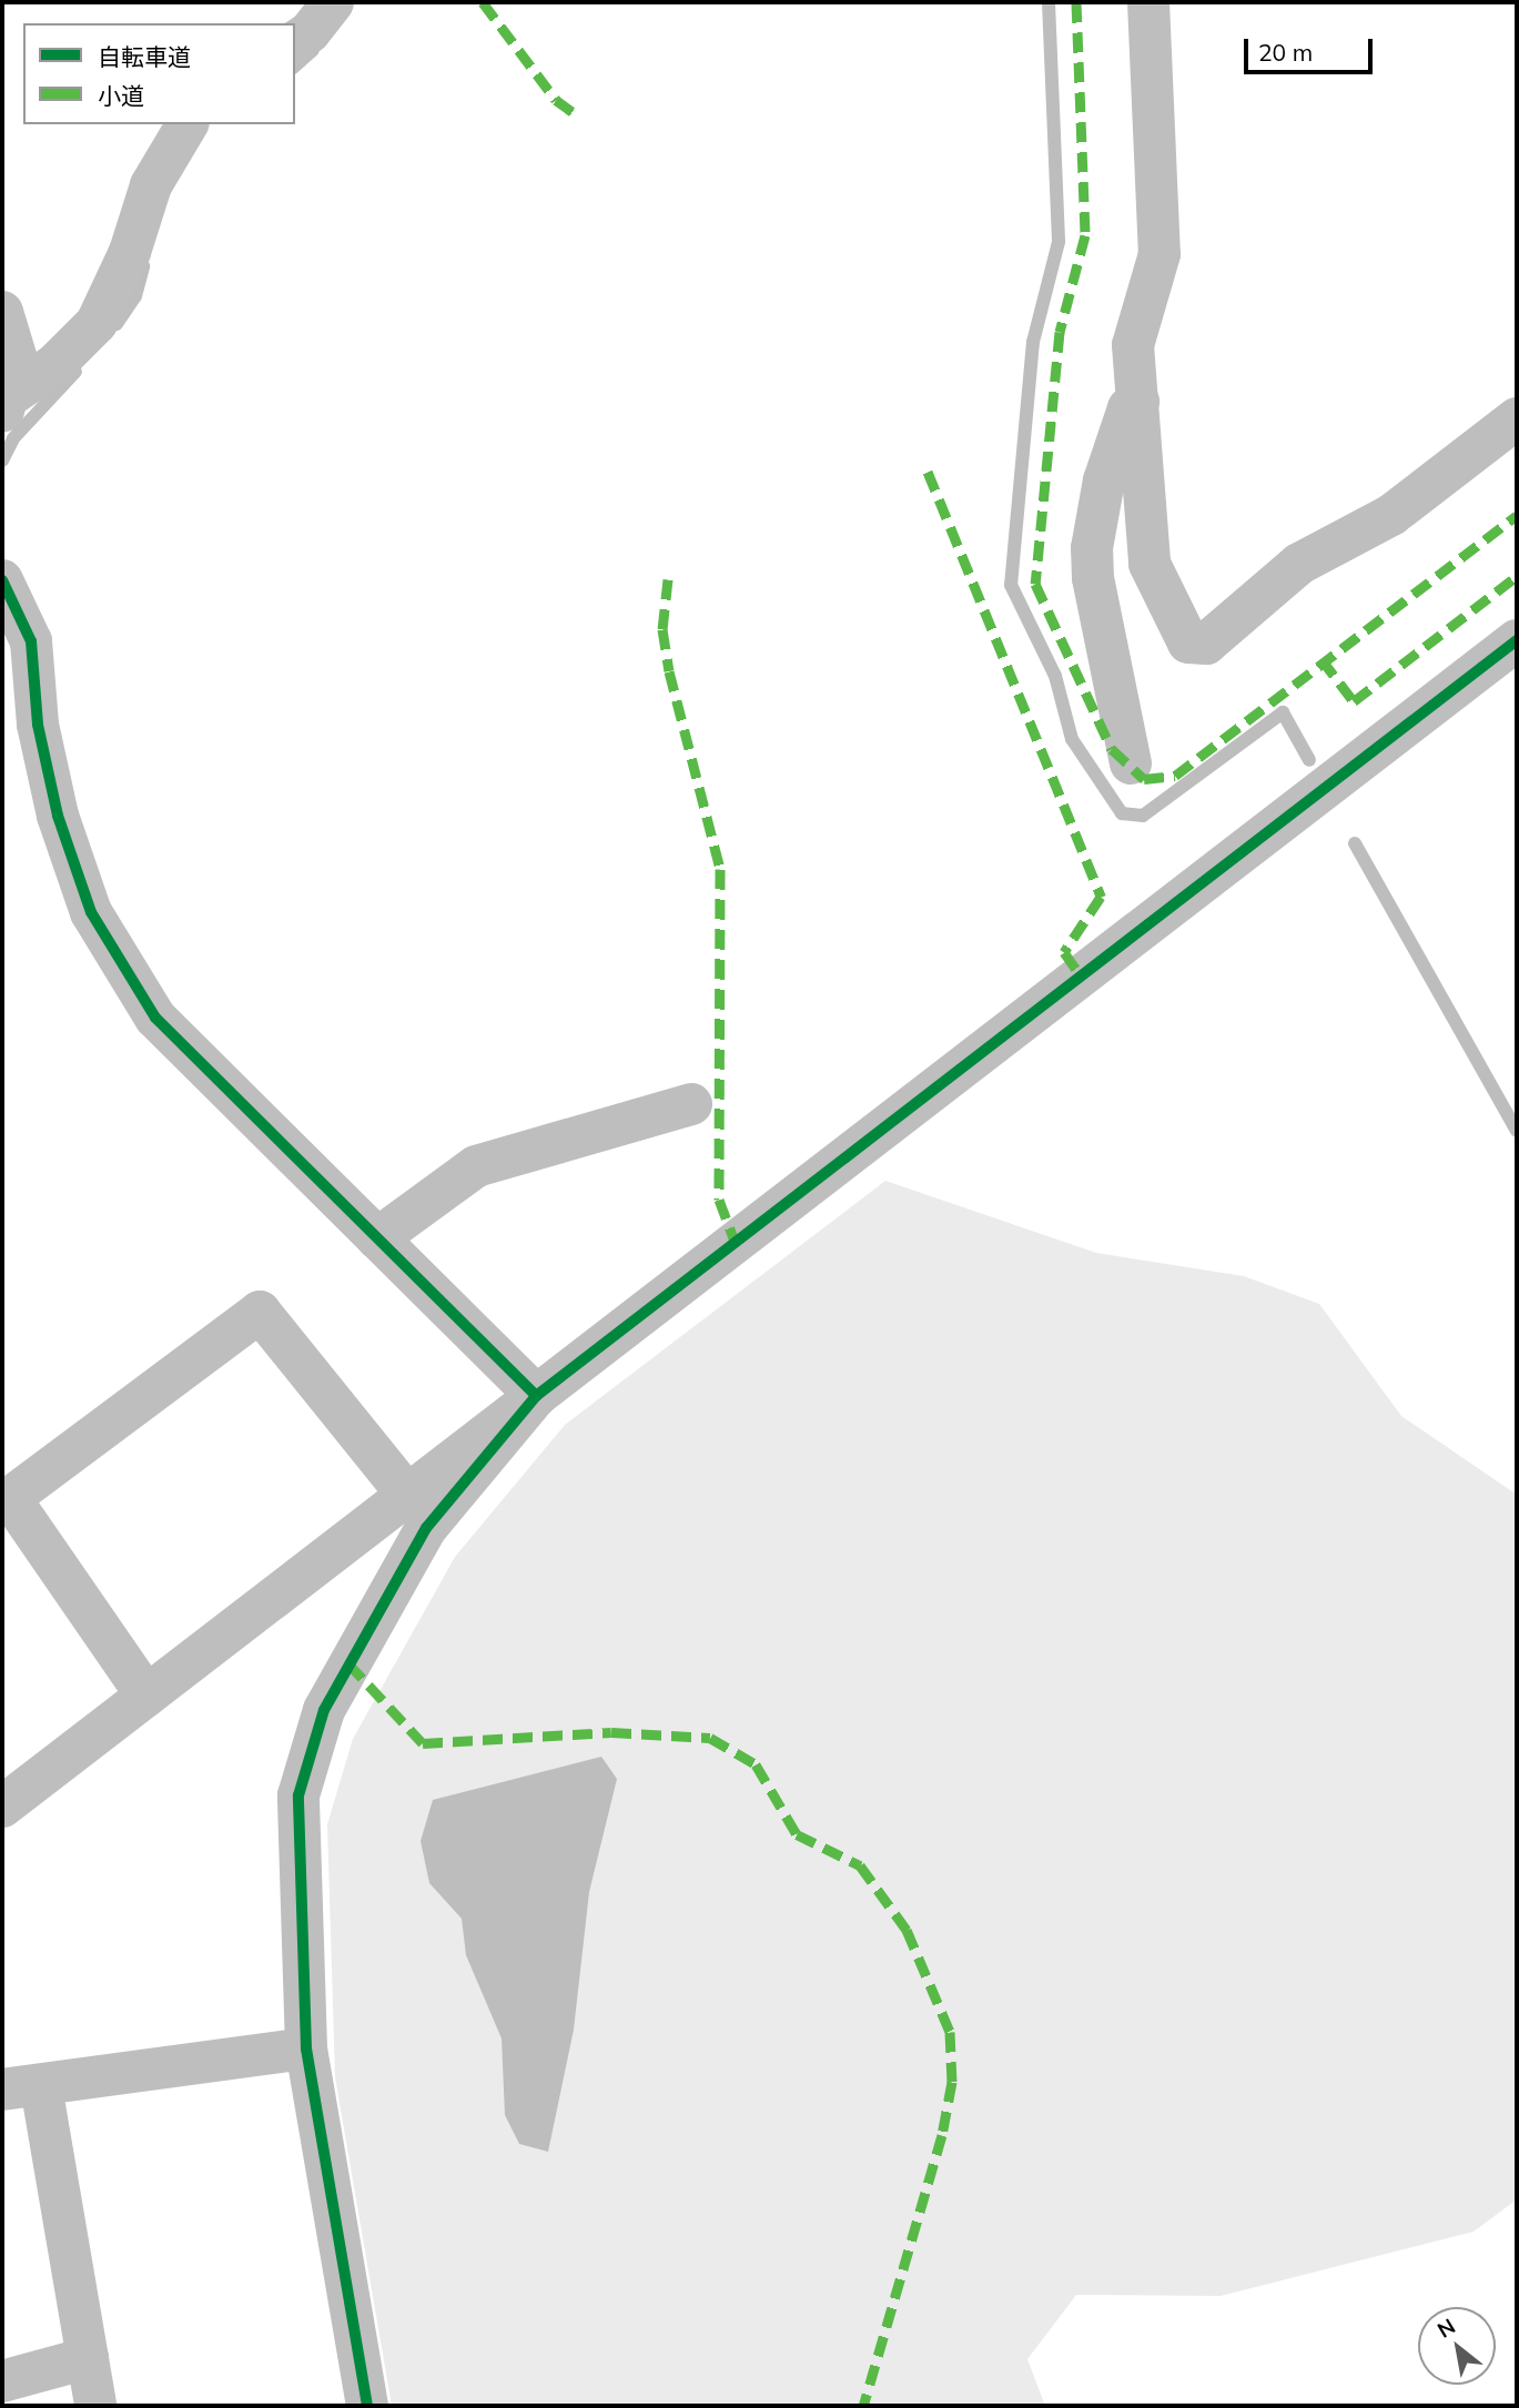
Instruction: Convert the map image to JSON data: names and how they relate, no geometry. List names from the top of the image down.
{
  "legend": ["自転車道", "小道"],
  "scale_bar": "20 m",
  "north": "top left"
}
